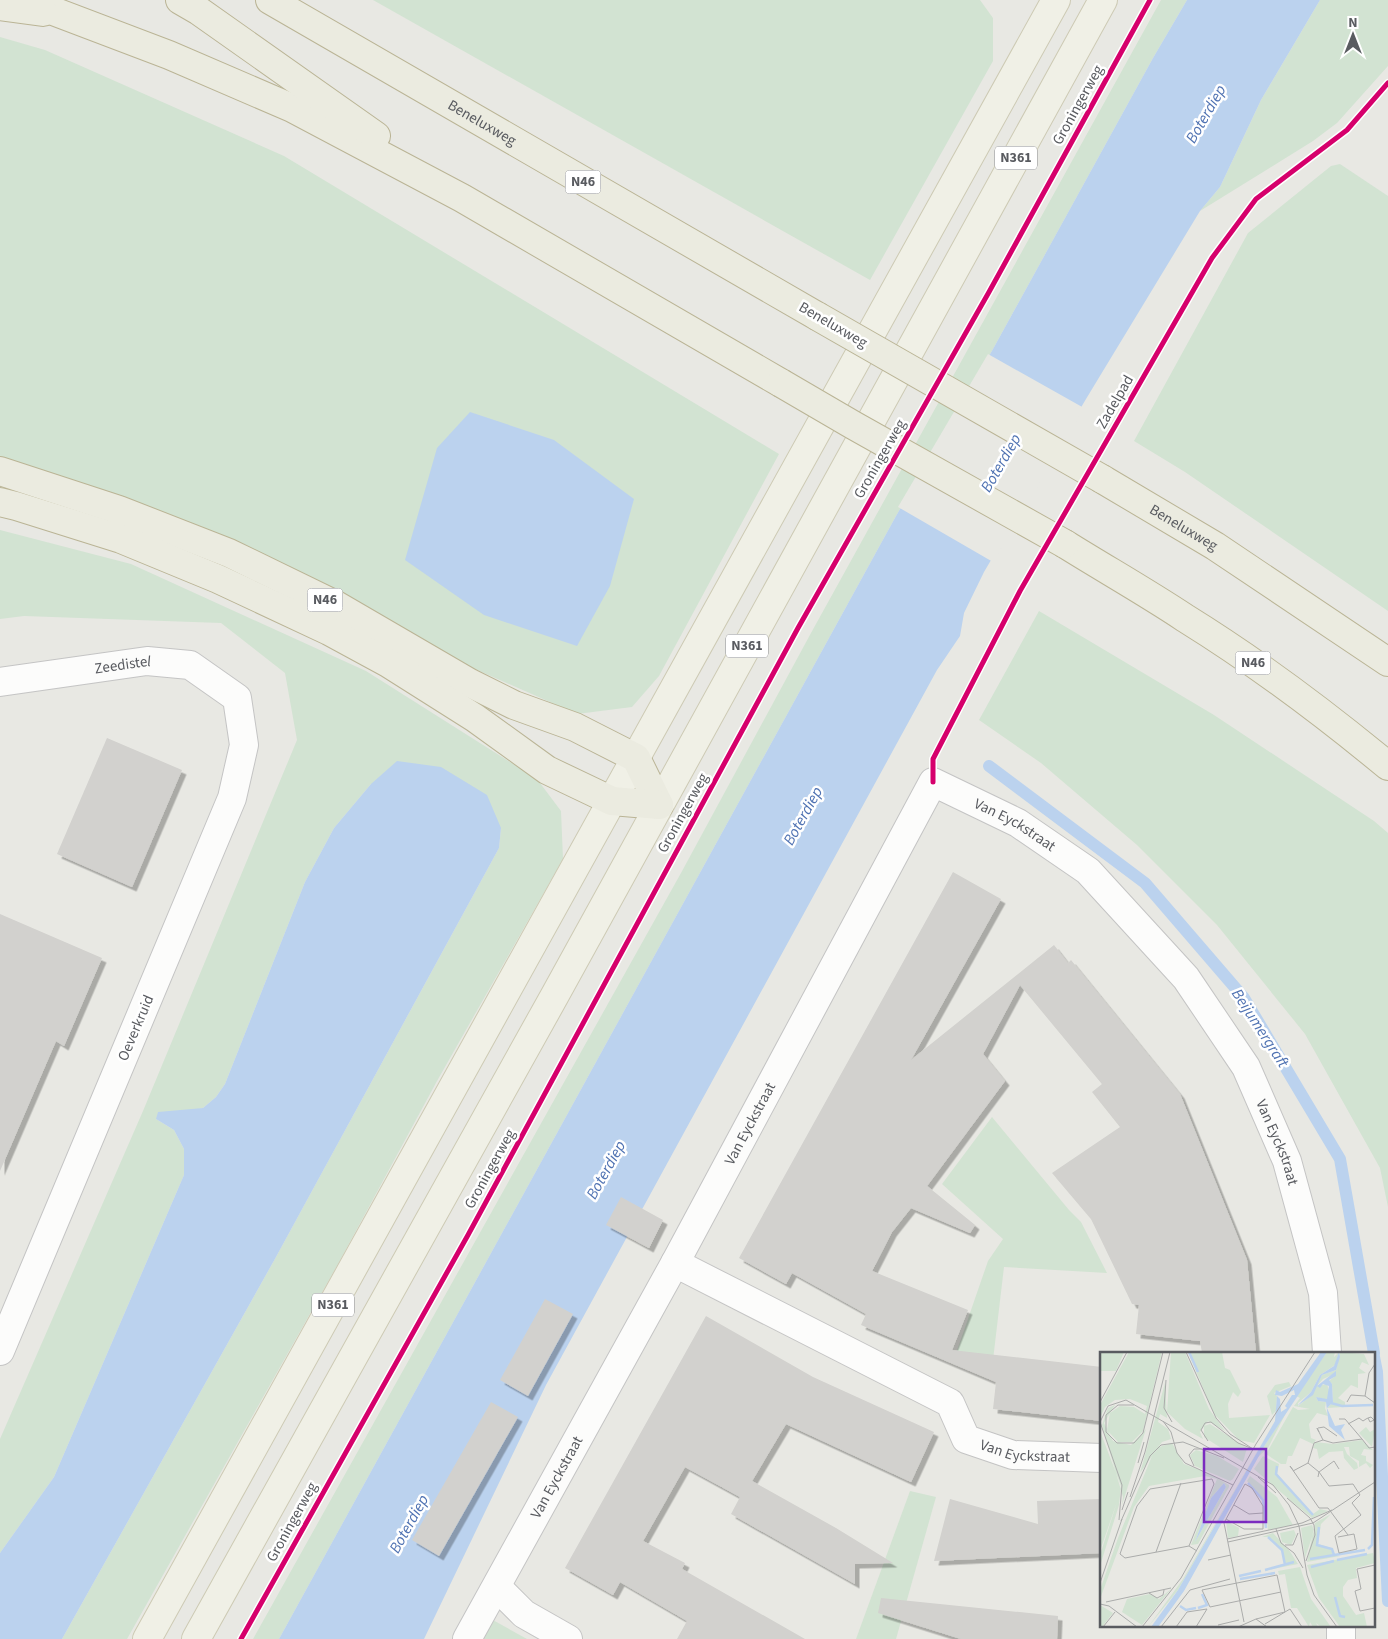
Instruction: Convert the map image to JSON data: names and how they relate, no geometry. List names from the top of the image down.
{
  "streets": {
    "highway": ["Beneluxweg", "N46"],
    "main road": ["Groningerweg", "N361"],
    "street": ["Zeedistel", "Van Eyckstraat", "Oeverkruid"],
    "cycle path": ["Zadelpad"]
  },
  "crossings": [
    ["Groningerweg", "N46"],
    ["Beneluxweg", "N46"],
    ["N361", "N46"],
    ["Zeedistel", "Oeverkruid"]
  ],
  "water": ["Boterdiep", "Beijumergraft"],
  "north": "top"
}
